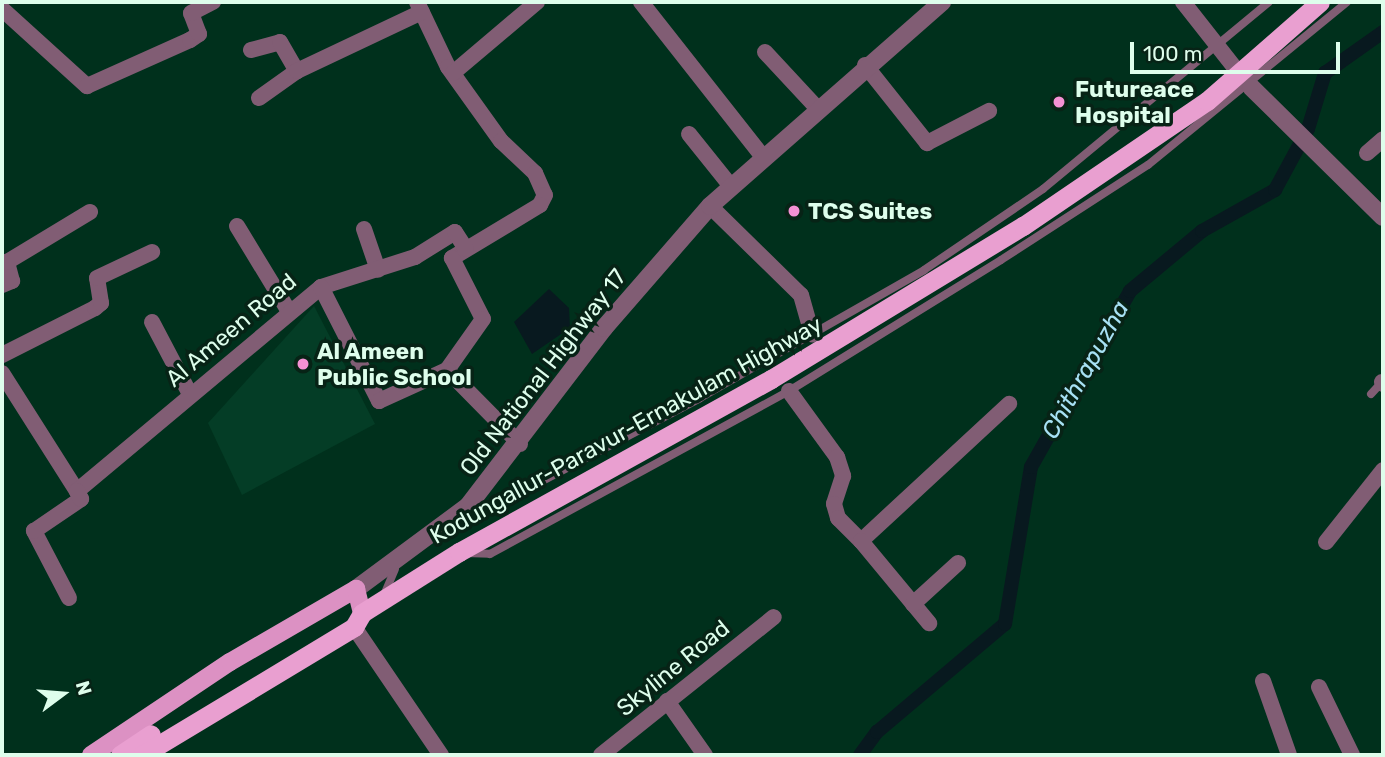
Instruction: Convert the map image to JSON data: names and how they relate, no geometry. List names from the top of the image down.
{
  "streets": {
    "highway": ["Kodungallur-Paravur-Ernakulam Highway"],
    "main road": ["Old National Highway 17"],
    "street": ["Al Ameen Road", "Skyline Road"]
  },
  "water": ["Chithrapuzha"],
  "places": ["Futureace Hospital", "TCS Suites", "Al Ameen Public School"],
  "scale_bar": "100 m",
  "north": "right"
}
